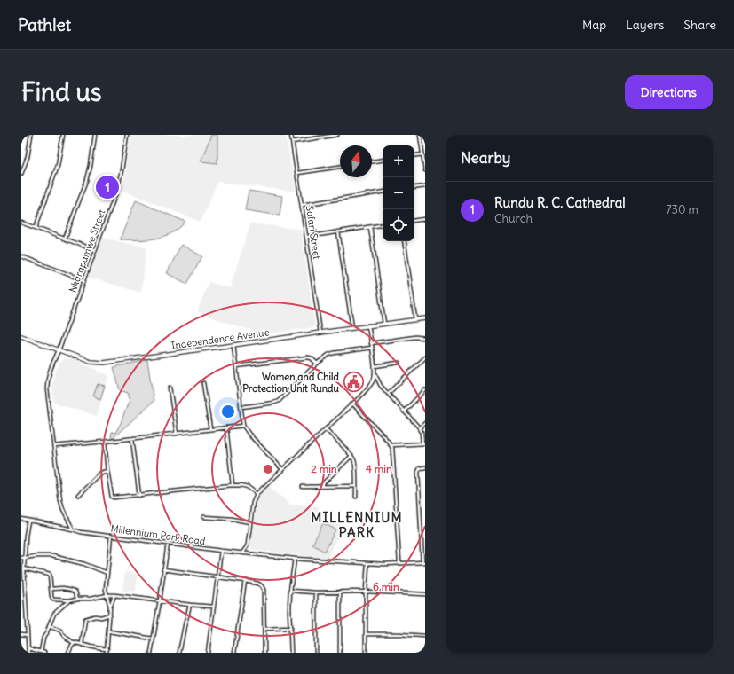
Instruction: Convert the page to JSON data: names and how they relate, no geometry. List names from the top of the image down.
{
  "streets": {
    "street": [
      "Safari Street",
      "Nkarapamwe Street",
      "Independence Avenue",
      "Millennium Park Road"
    ]
  },
  "crossings": [
    ["Safari Street", "Independence Avenue"],
    ["Nkarapamwe Street", "Independence Avenue"]
  ],
  "districts": ["MILLENNIUM PARK"],
  "places": {
    "public building": ["Women and Child Protection Unit Rundu"]
  },
  "north": "top",
  "page": {
    "header": "Pathlet",
    "nav": ["Map", "Layers", "Share"],
    "buttons": "Directions",
    "title": "Find us",
    "heading": "Nearby",
    "map_buttons": ["+", "−"],
    "pins": "1",
    "list": [
      {
        "mark": "1",
        "name": "Rundu R. C. Cathedral",
        "note": "Church",
        "value": "730 m"
      }
    ]
  },
  "rings": ["2 min", "4 min", "6 min"]
}
